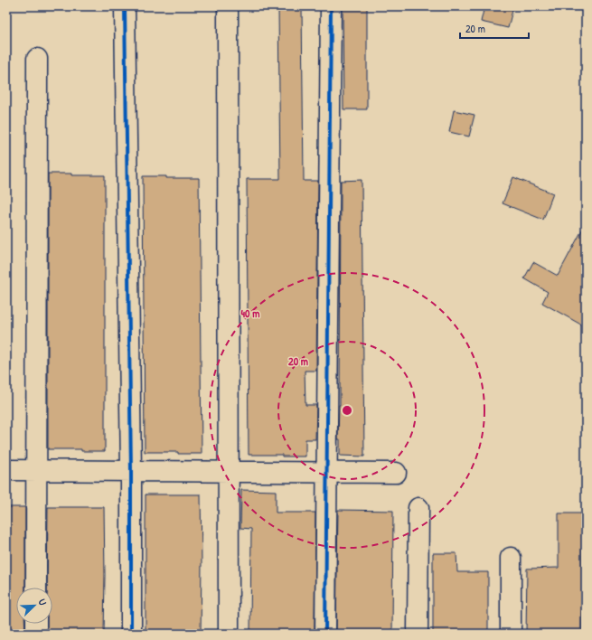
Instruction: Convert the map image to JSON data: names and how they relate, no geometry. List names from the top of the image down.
{
  "scale_bar": "20 m",
  "north": "top right",
  "rings": ["40 m", "20 m"]
}
